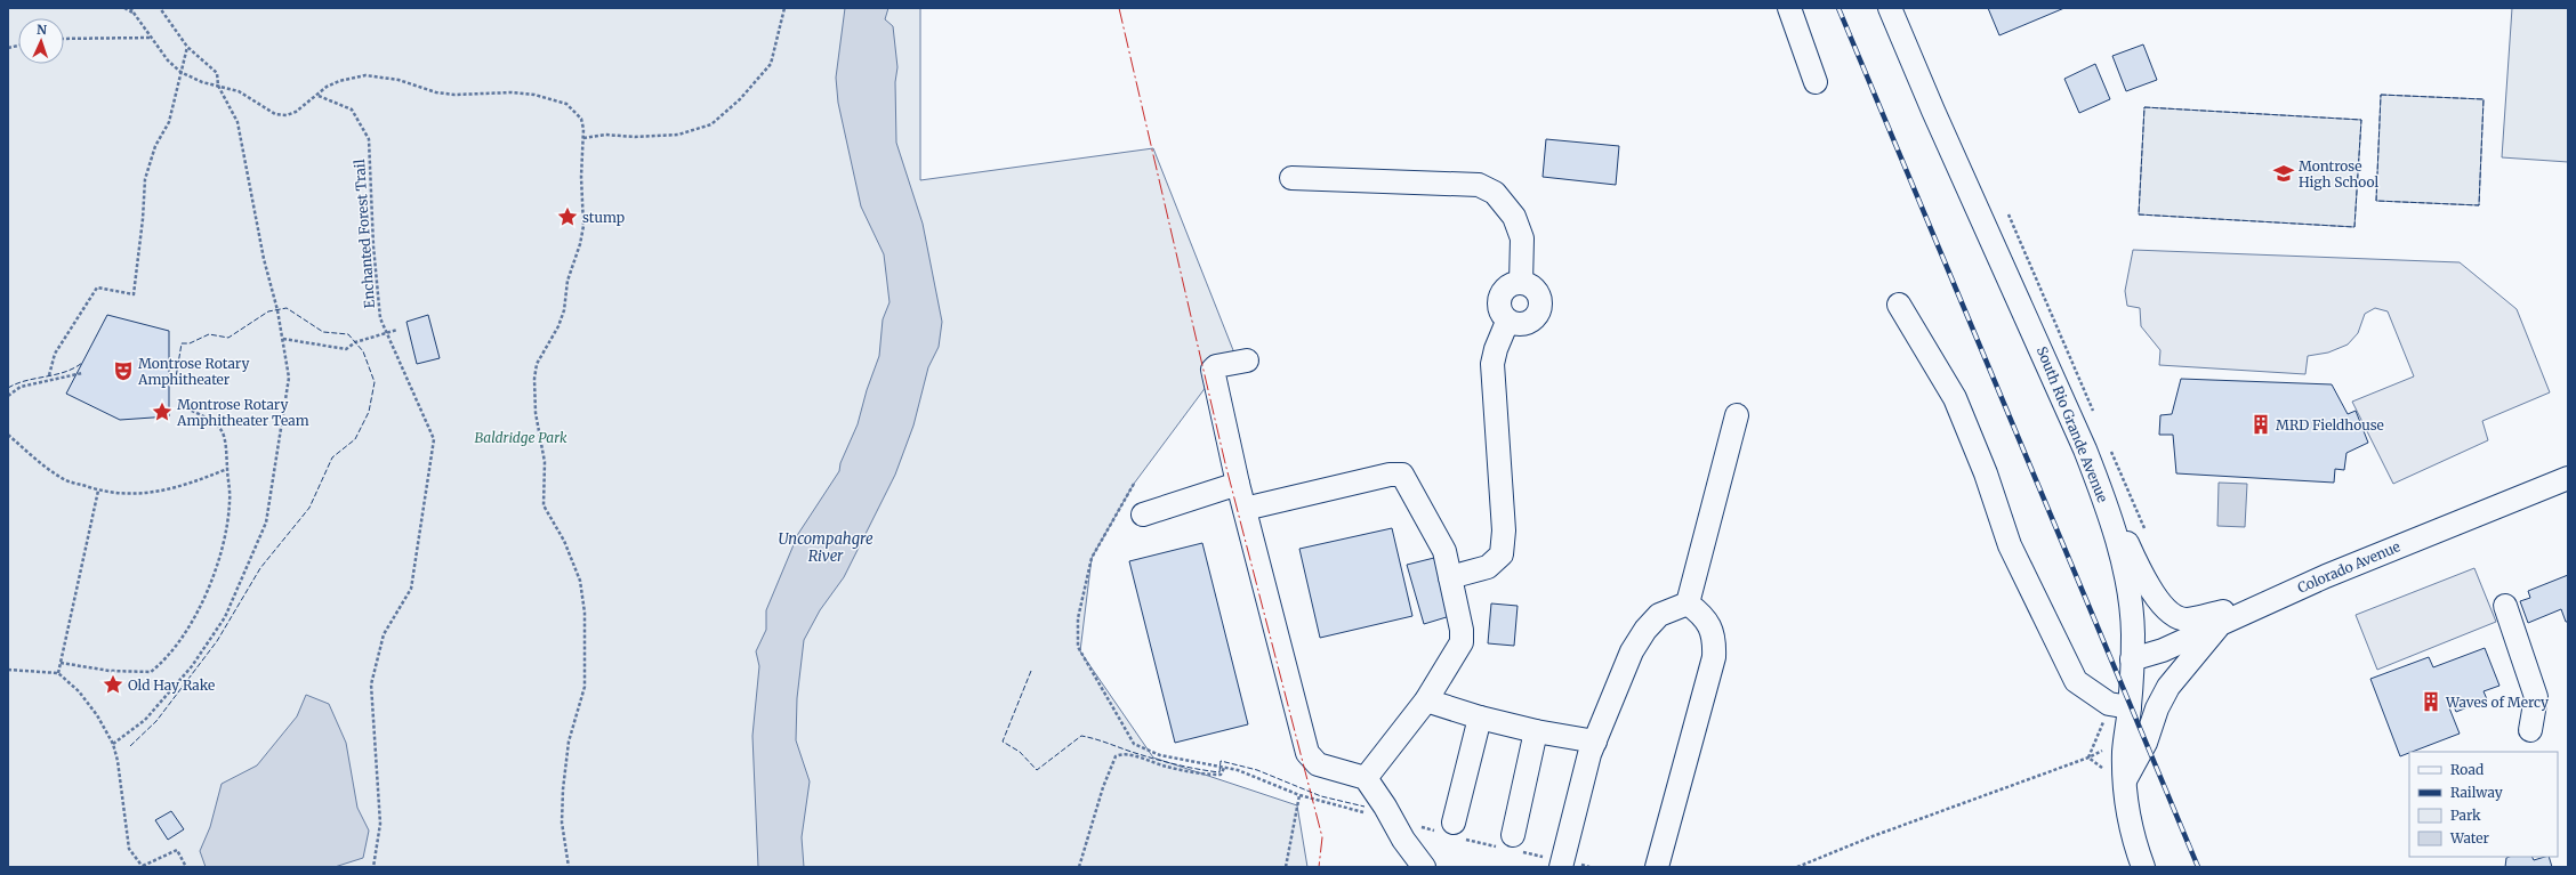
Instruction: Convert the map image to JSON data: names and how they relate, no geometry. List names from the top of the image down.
{
  "streets": {
    "street": ["South Rio Grande Avenue", "Colorado Avenue"],
    "path": ["Enchanted Forest Trail"]
  },
  "crossings": [
    ["South Rio Grande Avenue", "Colorado Avenue"]
  ],
  "water": ["Uncompahgre River"],
  "parks": ["Baldridge Park"],
  "places": {
    "school or university": ["Montrose High School"],
    "place": ["stump", "Montrose Rotary Amphitheater Team", "Old Hay Rake"],
    "theatre": ["Montrose Rotary Amphitheater"],
    "building": ["MRD Fieldhouse", "Waves of Mercy"]
  },
  "legend": [
    "Road",
    "Railway",
    "Park",
    "Water"
  ],
  "north": "top"
}
